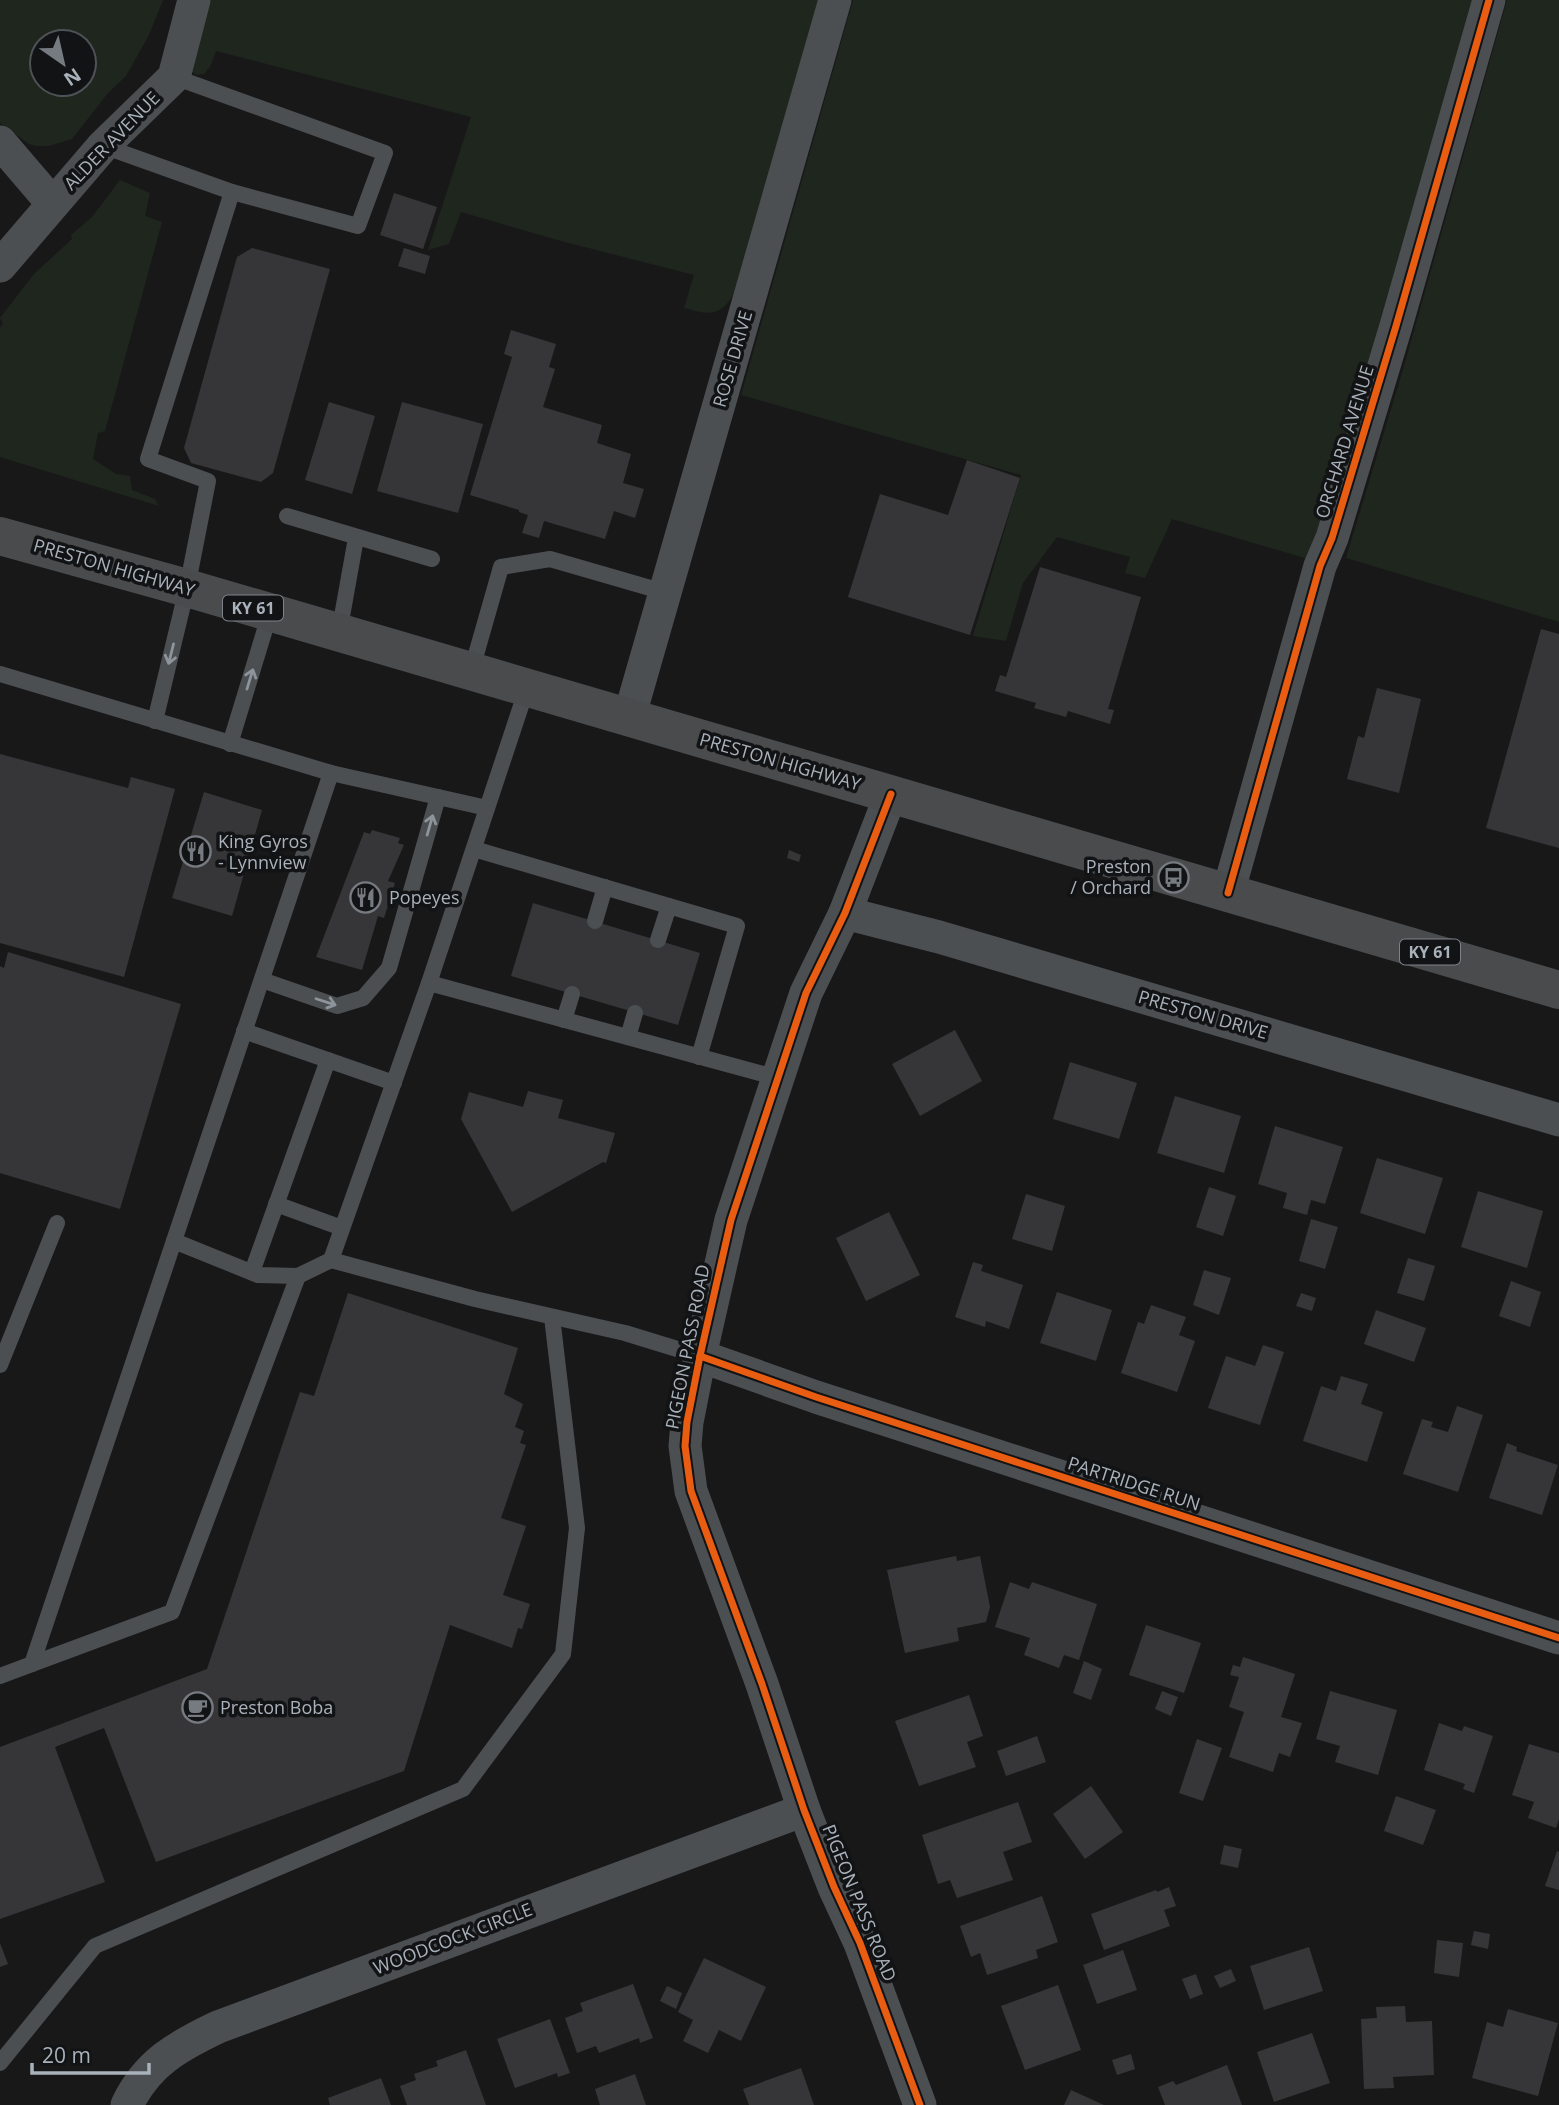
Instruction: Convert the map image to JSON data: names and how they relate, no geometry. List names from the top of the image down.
{
  "streets": {
    "main road": ["PRESTON HIGHWAY", "KY 61"],
    "street": [
      "ALDER AVENUE",
      "ROSE DRIVE",
      "ORCHARD AVENUE",
      "PRESTON DRIVE",
      "PIGEON PASS ROAD",
      "PARTRIDGE RUN",
      "WOODCOCK CIRCLE"
    ]
  },
  "crossings": [
    ["ROSE DRIVE", "PRESTON HIGHWAY"],
    ["ORCHARD AVENUE", "PRESTON HIGHWAY"],
    ["PRESTON HIGHWAY", "PIGEON PASS ROAD"],
    ["PRESTON DRIVE", "PIGEON PASS ROAD"],
    ["PIGEON PASS ROAD", "PARTRIDGE RUN"],
    ["PIGEON PASS ROAD", "WOODCOCK CIRCLE"]
  ],
  "places": {
    "restaurant": ["King Gyros - Lynnview", "Popeyes"],
    "bus stop": ["Preston / Orchard"],
    "cafe": ["Preston Boba"]
  },
  "scale_bar": "20 m",
  "north": "bottom right"
}
